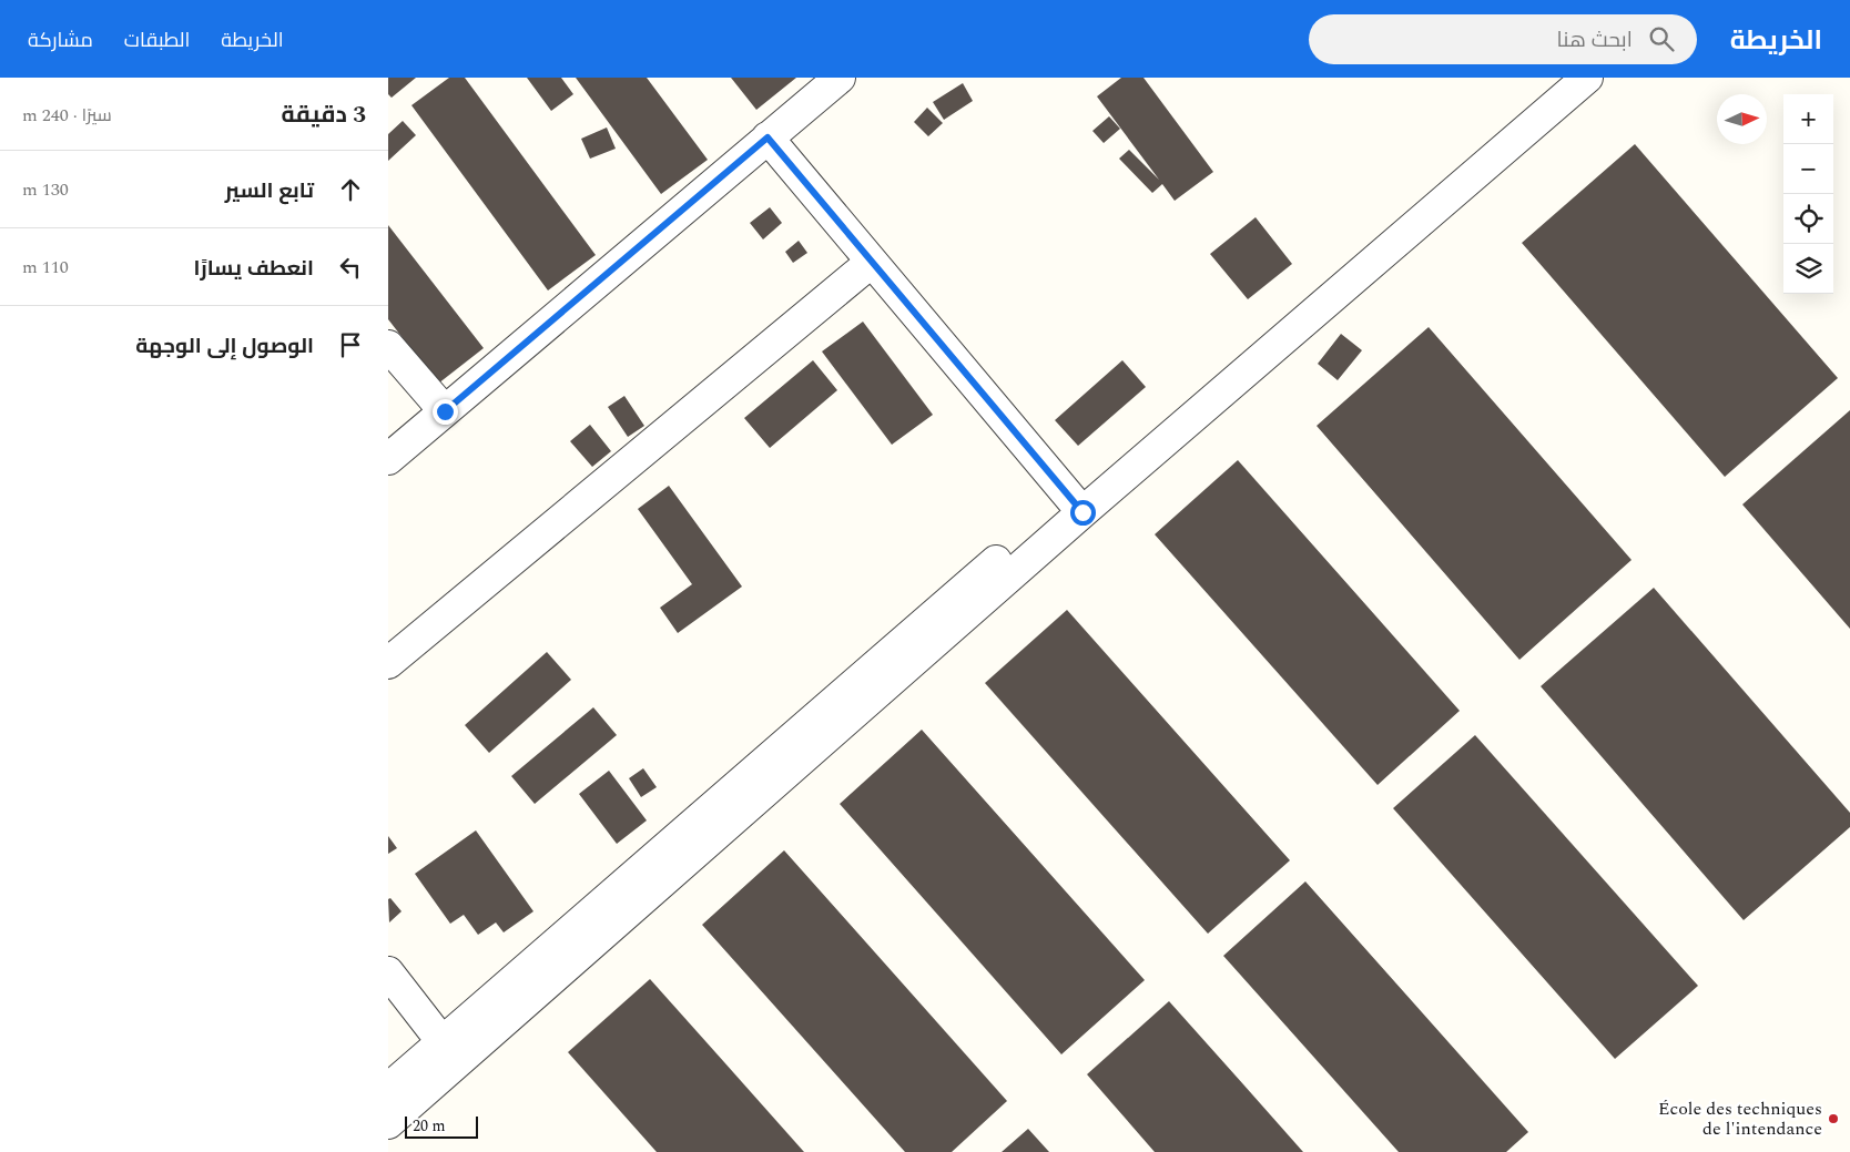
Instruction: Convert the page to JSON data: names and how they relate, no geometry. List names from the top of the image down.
{
  "places": ["École des techniques de l'intendance"],
  "scale_bar": "20 m",
  "north": "right",
  "page": {
    "header": "الخريطة",
    "search": "ابحث هنا",
    "nav": ["الخريطة", "الطبقات", "مشاركة"],
    "heading": ["3 دقيقة", "سيرًا · 240 m"],
    "map_buttons": ["+", "−"],
    "list": [
      ["تابع السير", "130 m"],
      ["انعطف يسارًا", "110 m"],
      "الوصول إلى الوجهة"
    ],
    "scale": "20 m"
  }
}
